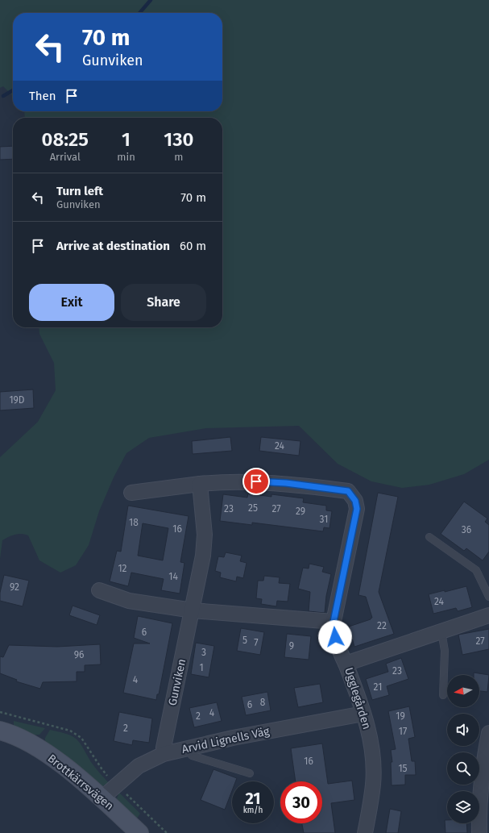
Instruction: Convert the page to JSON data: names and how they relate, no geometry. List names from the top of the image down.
{
  "streets": {
    "street": [
      "Gunviken",
      "Ugglegården",
      "Arvid Lignells Väg",
      "Brottkärrsvägen"
    ]
  },
  "crossings": [
    ["Gunviken", "Arvid Lignells Väg"],
    ["Ugglegården", "Arvid Lignells Väg"],
    ["Arvid Lignells Väg", "Brottkärrsvägen"]
  ],
  "house_numbers": [
    "19D",
    "24",
    "25",
    "23",
    "27",
    "29",
    "31",
    "18",
    "16",
    "36",
    "12",
    "14",
    "92",
    "24",
    "22",
    "6",
    "5",
    "27",
    "7",
    "9",
    "3",
    "96",
    "1",
    "23",
    "4",
    "21",
    "8",
    "6",
    "4",
    "2",
    "19",
    "2",
    "17",
    "16",
    "15"
  ],
  "north": "left",
  "page": {
    "turn": ["70 m", "Gunviken"],
    "then": "Then",
    "eta": [
      "08:25",
      "Arrival",
      "1",
      "min",
      "130",
      "m"
    ],
    "list": [
      {
        "name": "Turn left",
        "note": "Gunviken",
        "value": "70 m"
      },
      {
        "name": "Arrive at destination",
        "value": "60 m"
      }
    ],
    "buttons": ["Exit", "Share"],
    "speed": "21 km/h",
    "limit": "30"
  }
}
